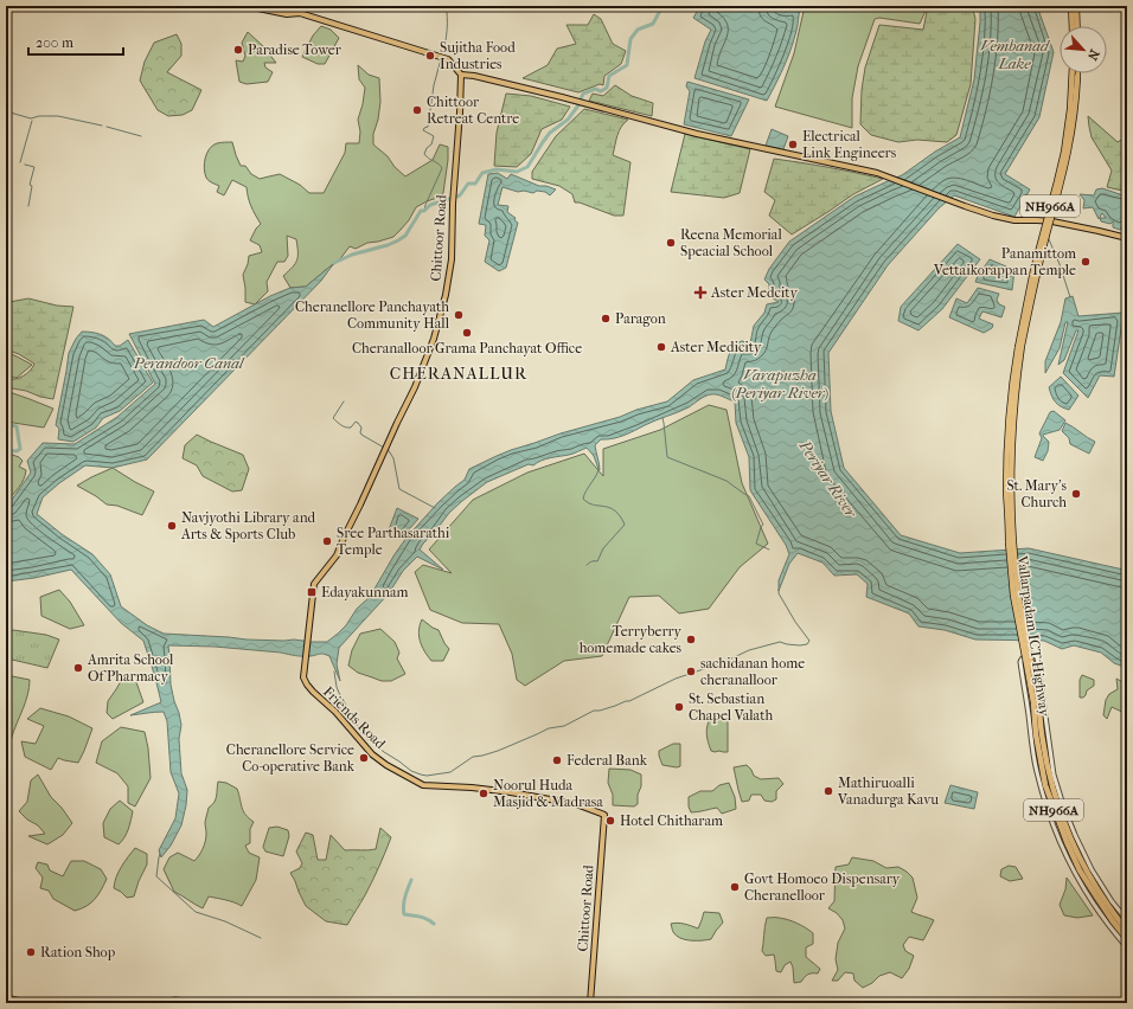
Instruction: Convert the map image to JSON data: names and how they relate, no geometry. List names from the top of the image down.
{
  "streets": {
    "highway": ["NH966A", "Vallarpadam ICT Highway"],
    "main road": ["Chittoor Road", "Friends Road"]
  },
  "crossings": [
    ["Chittoor Road", "Friends Road"]
  ],
  "districts": ["CHERANALLUR"],
  "water": [
    "Vembanad Lake",
    "Perandoor Canal",
    "Varapuzha (Periyar River)",
    "Periyar River"
  ],
  "places": {
    "other": [
      "Paradise Tower",
      "Sujitha Food Industries",
      "Chittoor Retreat Centre",
      "Electrical Link Engineers",
      "Reena Memorial Speacial School",
      "Panamittom Vettaikorappan Temple",
      "Cheranellore Panchayath Community Hall",
      "Paragon",
      "Cheranalloor Grama Panchayat Office",
      "Aster Medicity",
      "St. Mary's Church",
      "Navjyothi Library and Arts & Sports Club",
      "Sree Parthasarathi Temple",
      "Terryberry homemade cakes",
      "Amrita School Of Pharmacy",
      "sachidanan home cheranalloor",
      "St. Sebastian Chapel Valath",
      "Cheranellore Service Co-operative Bank",
      "Federal Bank",
      "Mathiruoalli Vanadurga Kavu",
      "Noorul Huda Masjid & Madrasa",
      "Hotel Chitharam",
      "Govt Homoeo Dispensary Cheranelloor",
      "Ration Shop"
    ],
    "health": ["Aster Medcity"],
    "transit": ["Edayakunnam"]
  },
  "scale_bar": "200 m",
  "north": "bottom right"
}
